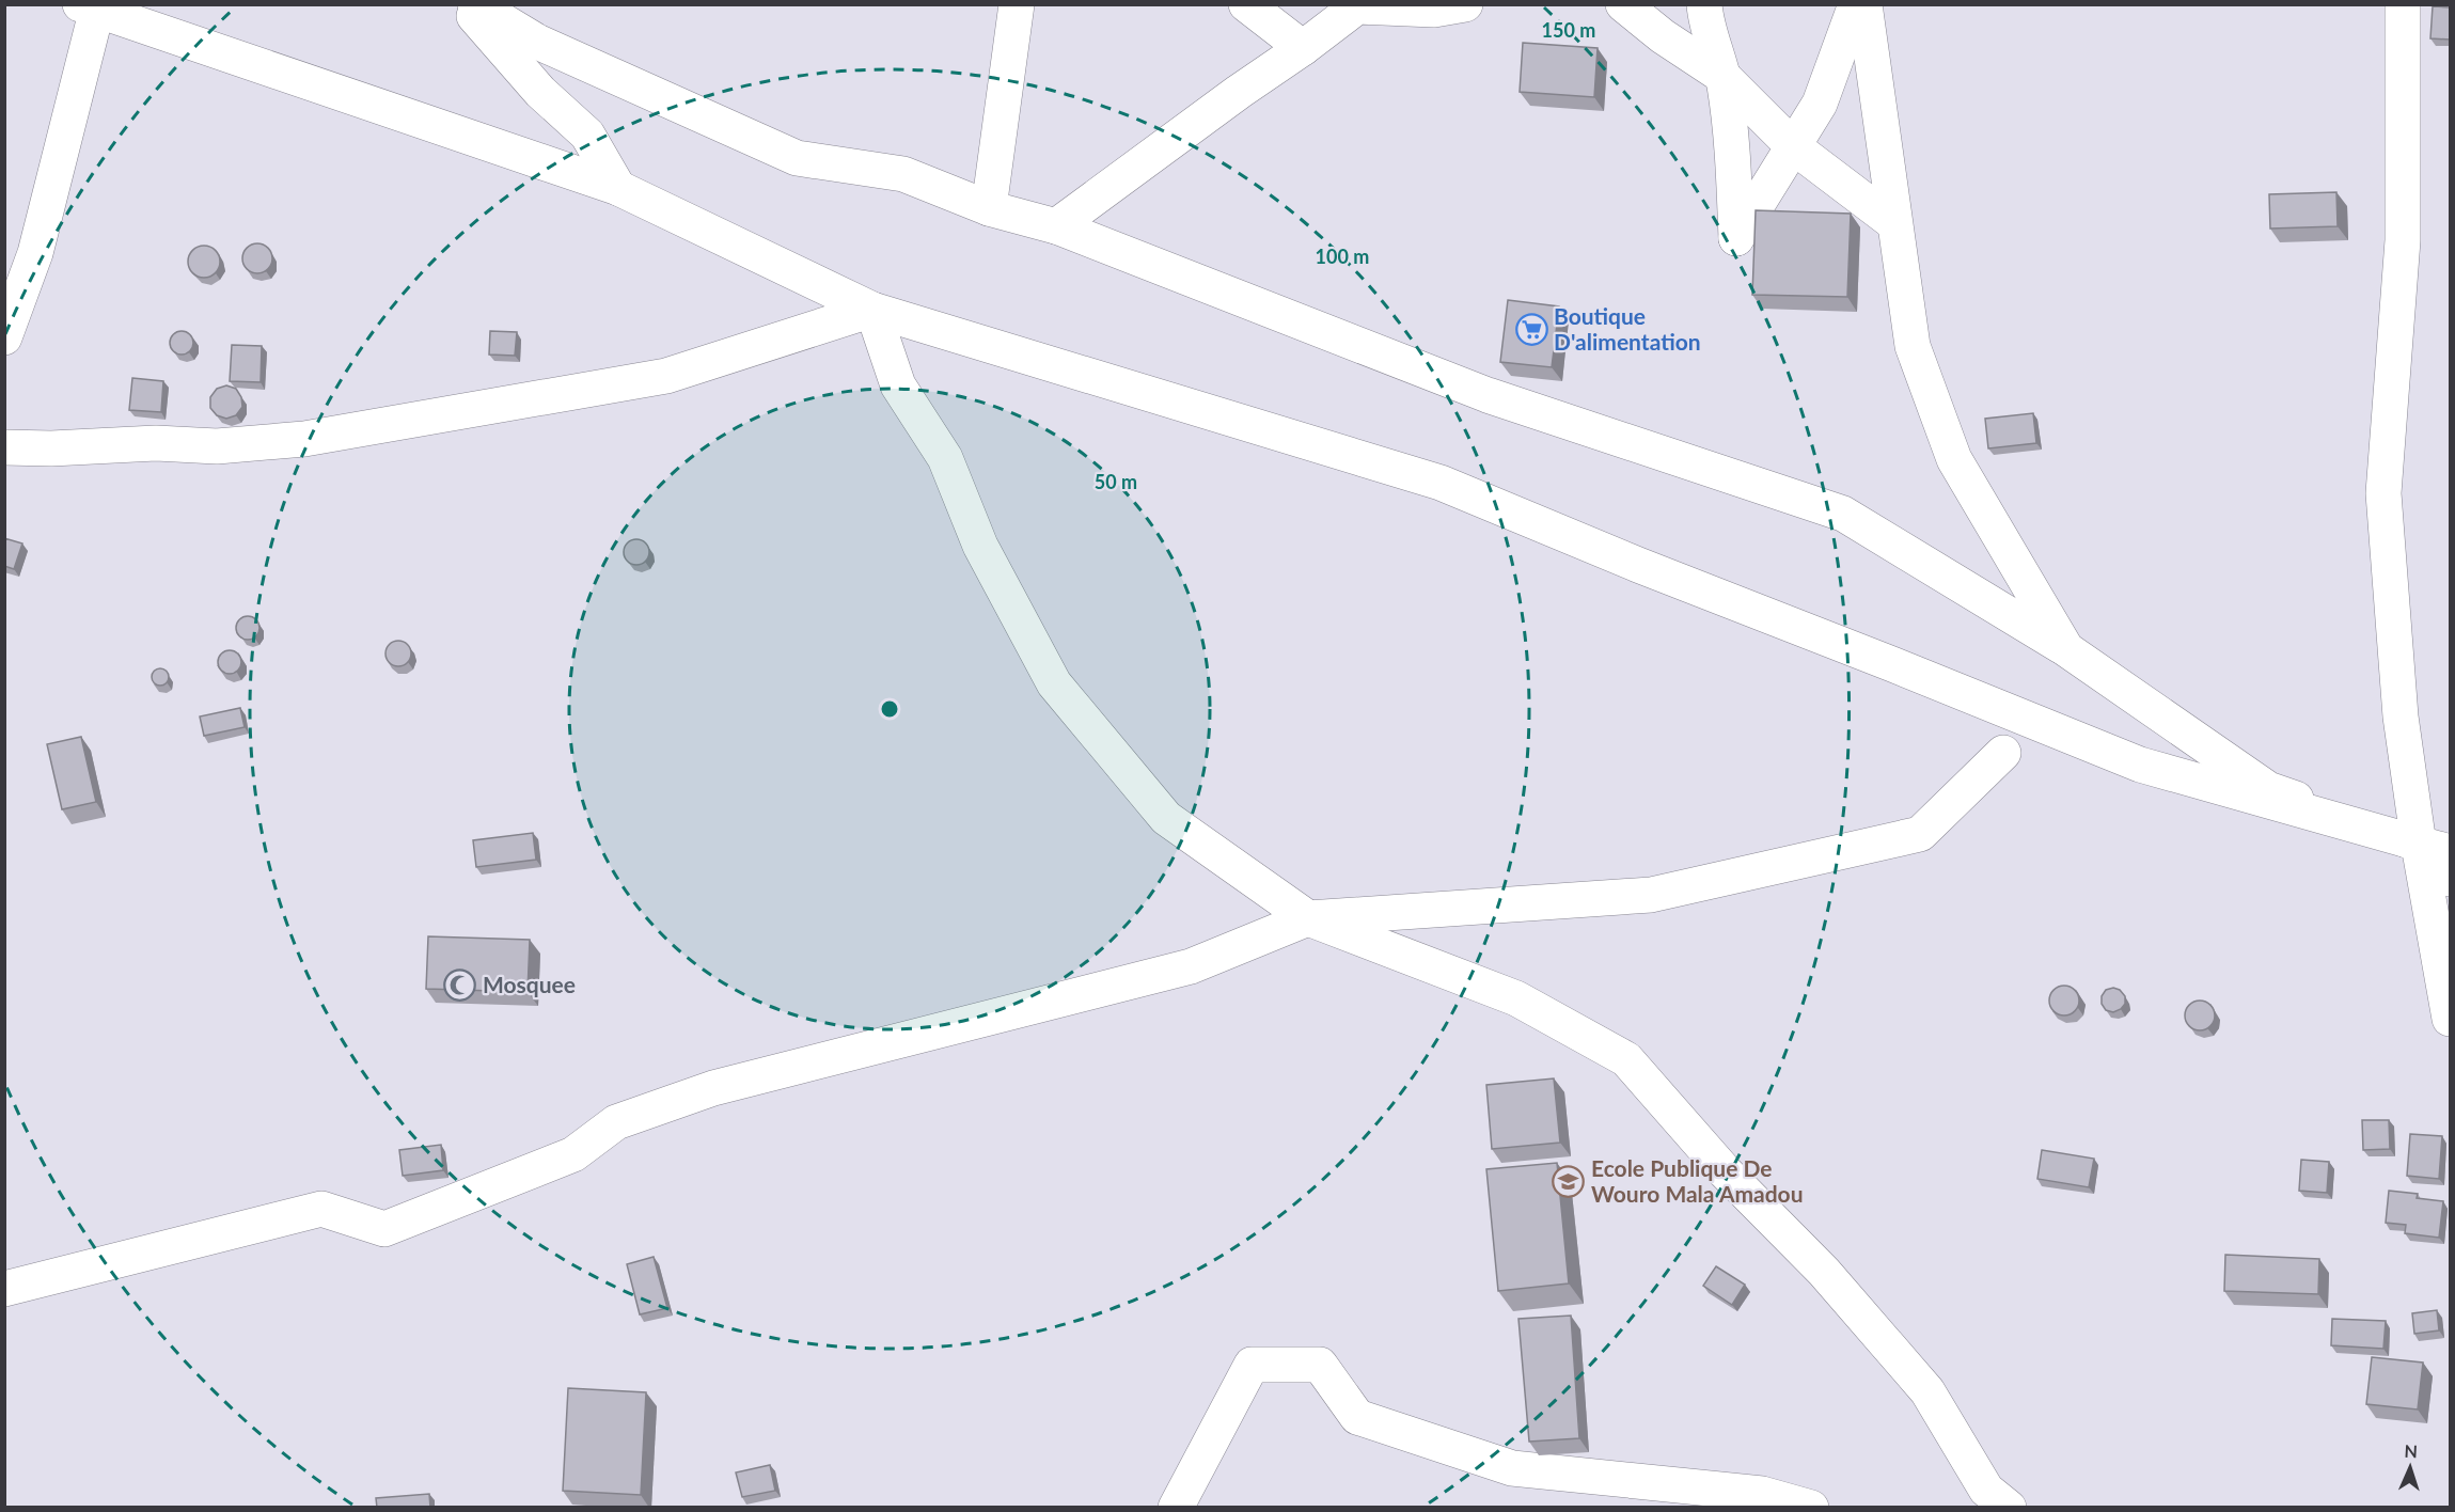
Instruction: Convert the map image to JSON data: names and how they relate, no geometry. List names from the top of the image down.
{
  "places": {
    "supermarket": ["Boutique D'alimentation"],
    "mosque": ["Mosquee"],
    "school or university": ["Ecole Publique De Wouro Mala Amadou"]
  },
  "north": "top",
  "rings": ["150 m", "100 m", "50 m"]
}
